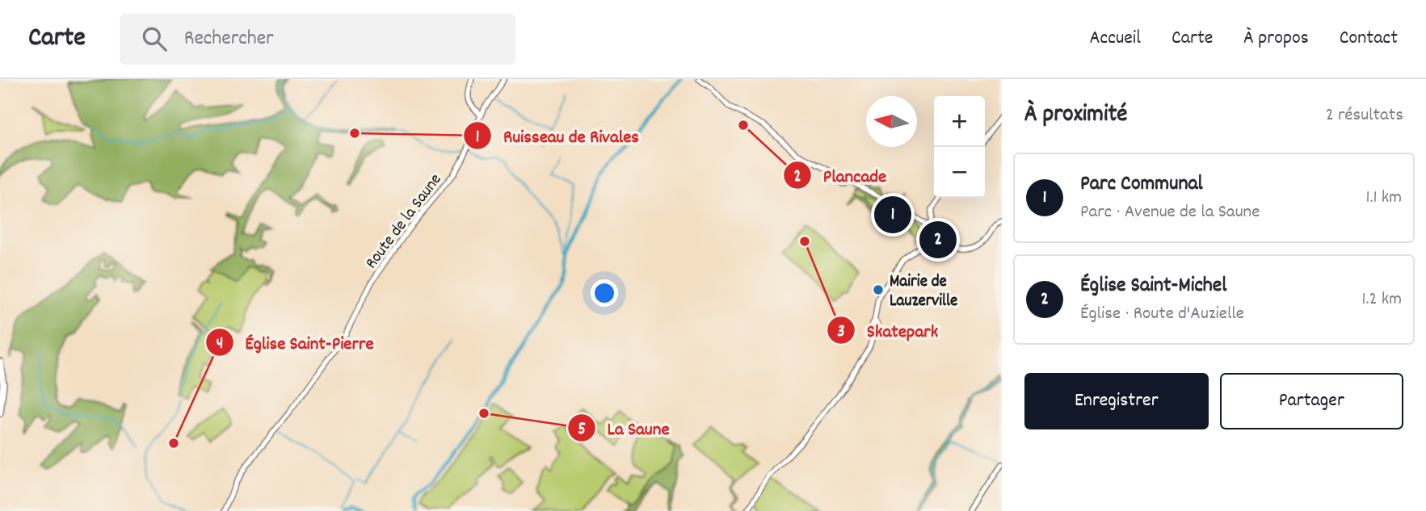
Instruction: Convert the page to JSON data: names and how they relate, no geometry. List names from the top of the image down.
{
  "streets": {
    "street": ["Route de la Saune"]
  },
  "places": [
    "Plancade",
    "Ruisseau de Rivales",
    "Skatepark",
    "Mairie de Lauzerville",
    "La Saune",
    "Église Saint-Pierre"
  ],
  "north": "left",
  "page": {
    "header": "Carte",
    "search": "Rechercher",
    "nav": [
      "Accueil",
      "Carte",
      "À propos",
      "Contact"
    ],
    "heading": ["À proximité", "2 résultats"],
    "map_buttons": ["+", "−"],
    "list": [
      {
        "mark": "1",
        "name": "Parc Communal",
        "note": "Parc · Avenue de la Saune",
        "value": "1.1 km"
      },
      {
        "mark": "2",
        "name": "Église Saint-Michel",
        "note": "Église · Route d'Auzielle",
        "value": "1.2 km"
      }
    ],
    "pins": ["1", "2"],
    "buttons": ["Enregistrer", "Partager"]
  }
}
